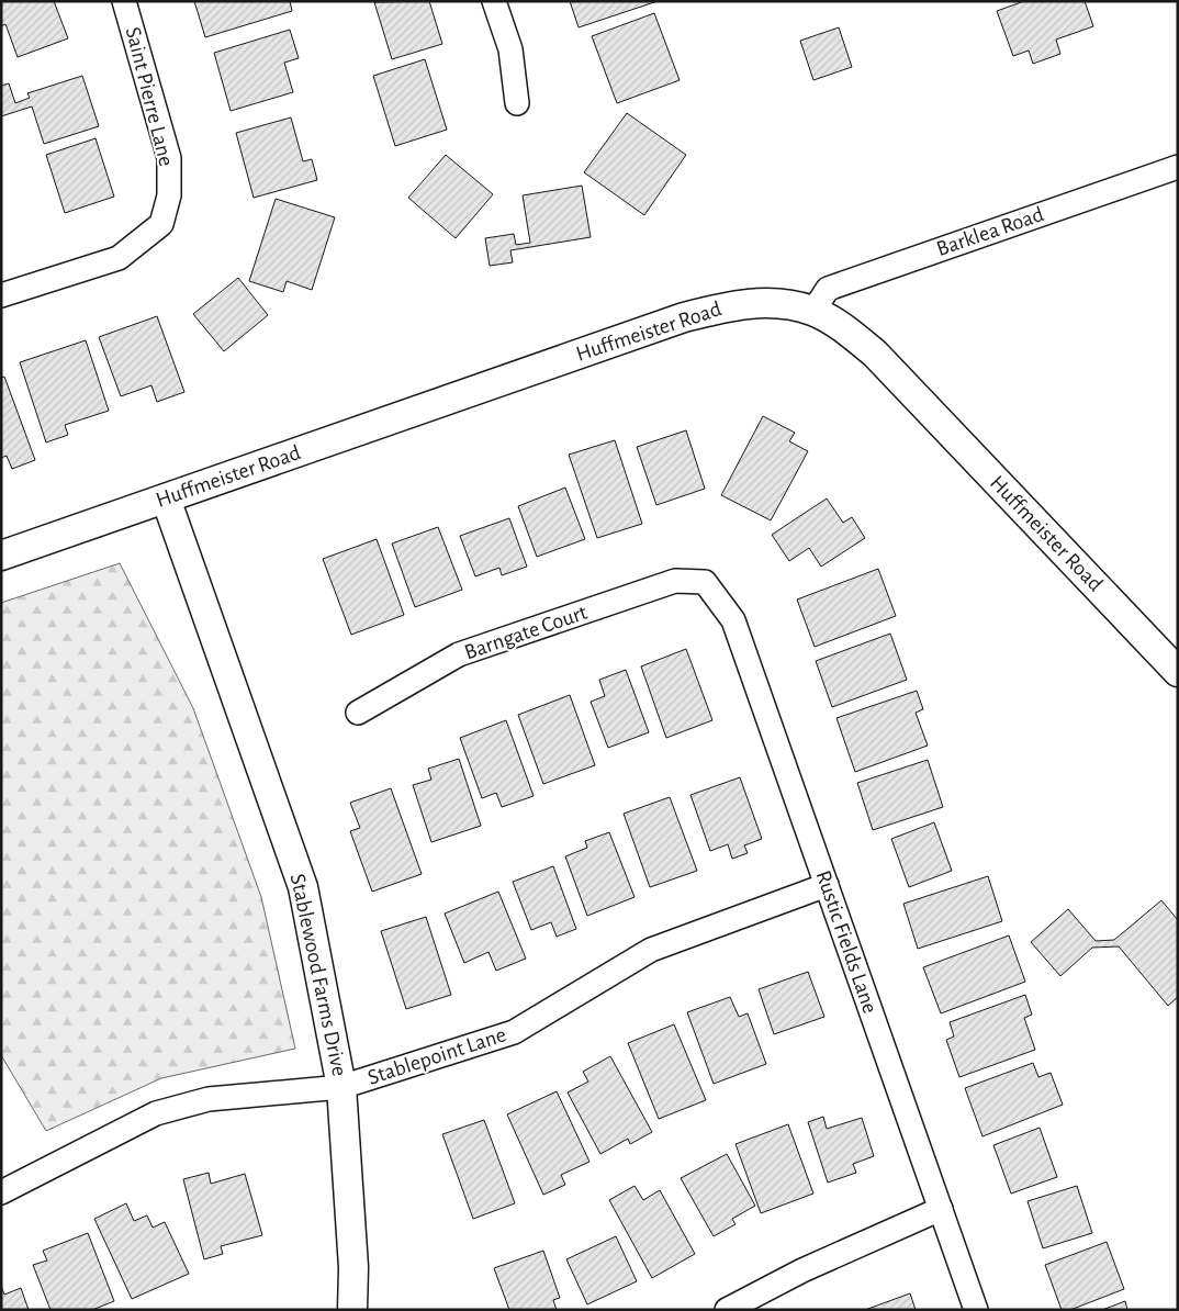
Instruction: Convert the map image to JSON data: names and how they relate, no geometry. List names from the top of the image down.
{
  "streets": {
    "street": [
      "Saint Pierre Lane",
      "Barklea Road",
      "Huffmeister Road",
      "Barngate Court",
      "Rustic Fields Lane",
      "Stablewood Farms Drive",
      "Stablepoint Lane"
    ]
  },
  "crossings": [
    ["Barklea Road", "Huffmeister Road"],
    ["Huffmeister Road", "Stablewood Farms Drive"],
    ["Barngate Court", "Rustic Fields Lane"],
    ["Rustic Fields Lane", "Stablepoint Lane"],
    ["Stablewood Farms Drive", "Stablepoint Lane"]
  ]
}
